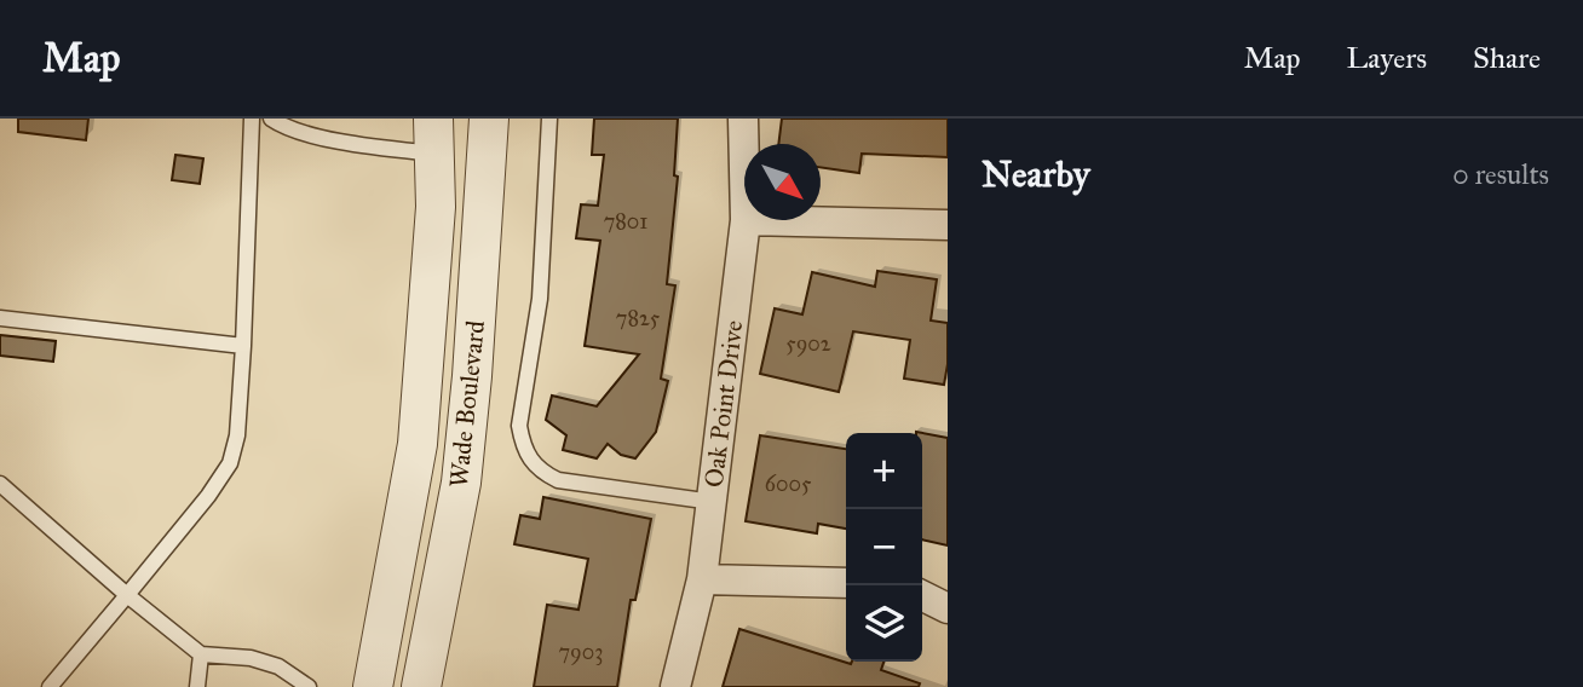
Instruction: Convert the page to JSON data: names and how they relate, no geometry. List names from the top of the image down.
{
  "streets": {
    "street": ["Wade Boulevard", "Oak Point Drive"]
  },
  "house_numbers": [
    "7801",
    "7825",
    "5902",
    "6005",
    "7903"
  ],
  "north": "bottom right",
  "page": {
    "header": "Map",
    "nav": ["Map", "Layers", "Share"],
    "heading": ["Nearby", "0 results"],
    "map_buttons": ["+", "−"]
  }
}
